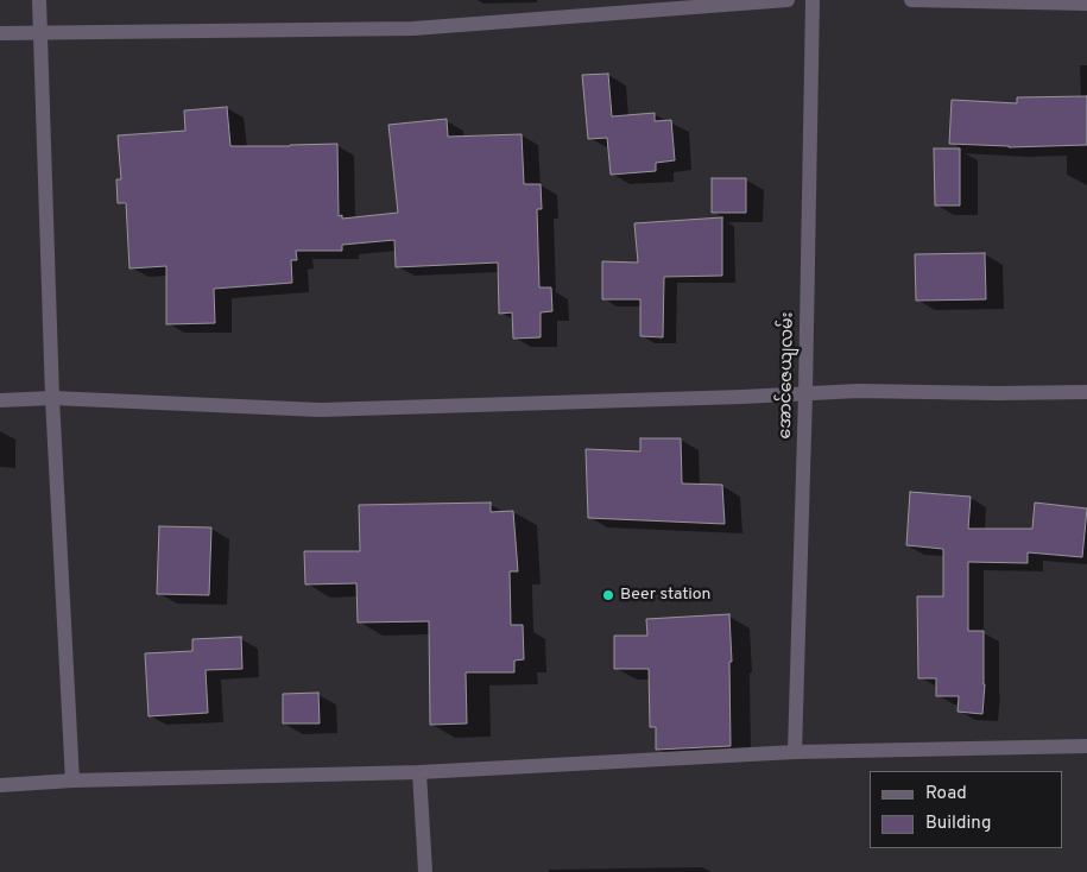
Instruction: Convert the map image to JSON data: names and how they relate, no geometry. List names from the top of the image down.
{
  "streets": {
    "street": ["အောင်ဇေယျလမ်း"]
  },
  "places": ["Beer station"],
  "legend": ["Road", "Building"]
}
